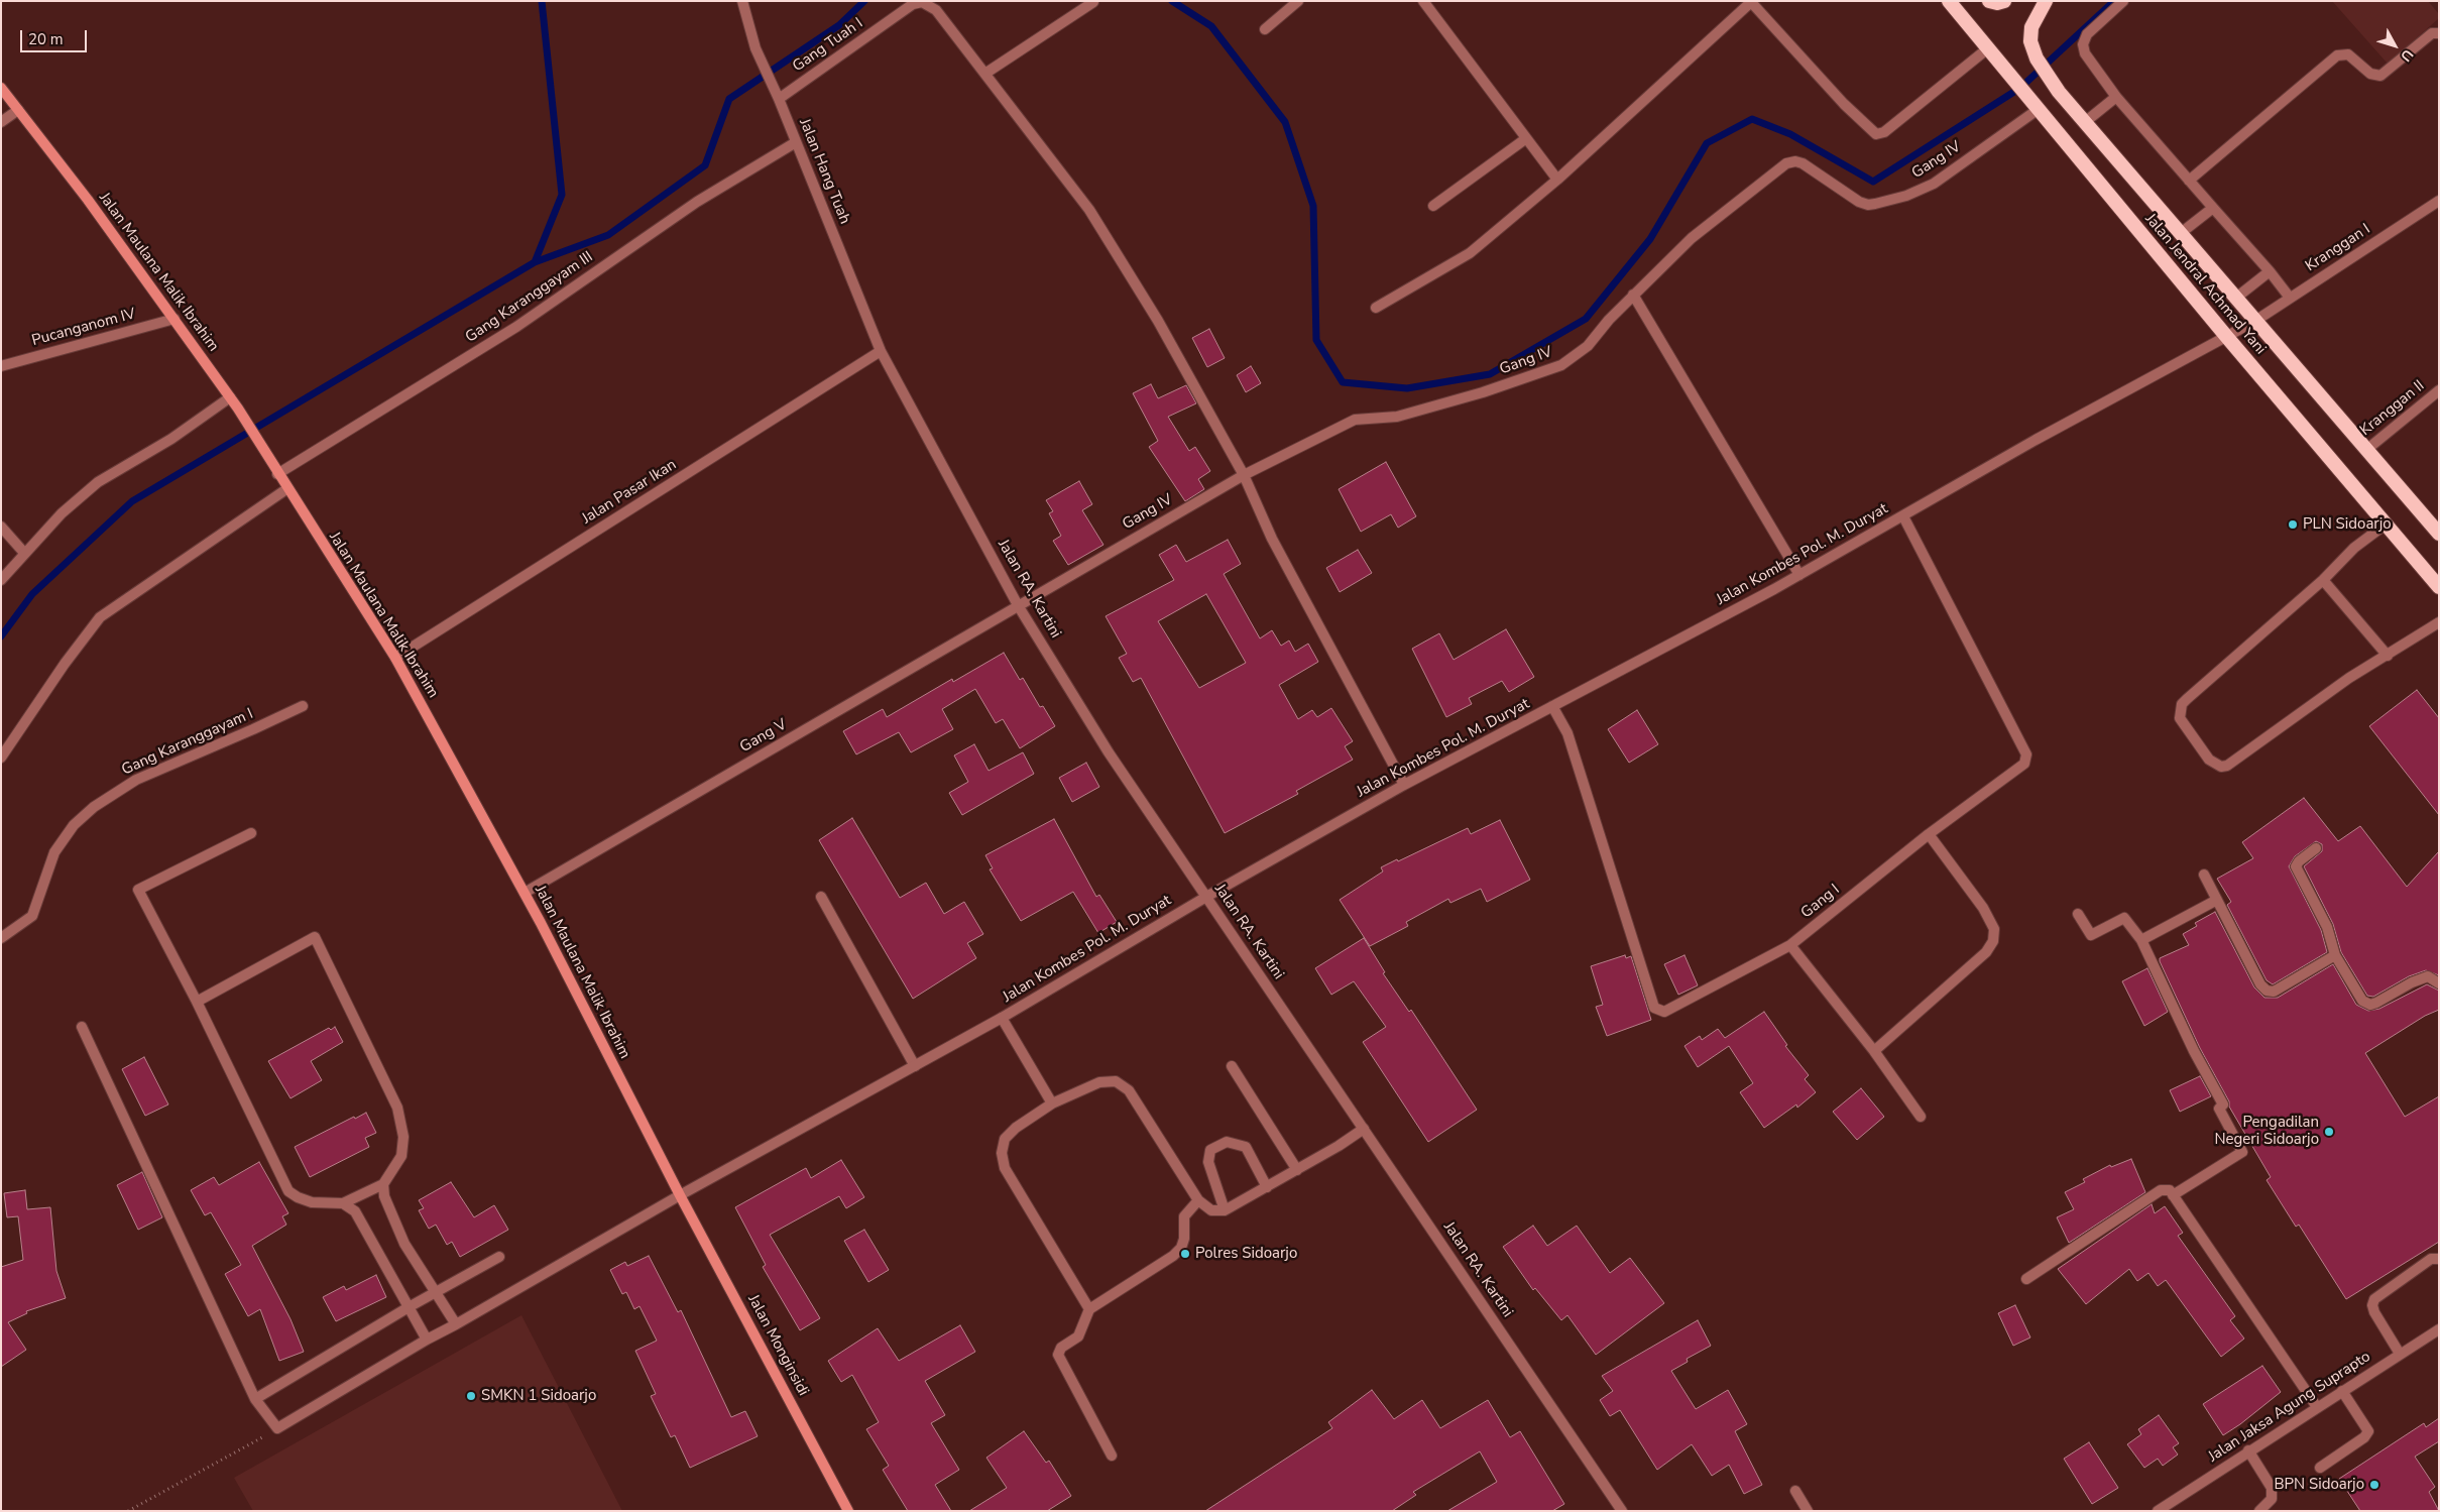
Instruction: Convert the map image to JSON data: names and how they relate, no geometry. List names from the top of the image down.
{
  "streets": {
    "highway": ["Jalan Jendral Achmad Yani"],
    "main road": ["Jalan Maulana Malik Ibrahim", "Jalan Monginsidi"],
    "street": [
      "Gang Tuah I",
      "Gang IV",
      "Jalan Hang Tuah",
      "Kranggan I",
      "Gang Karanggayam III",
      "Pucanganom IV",
      "Kranggan II",
      "Jalan Pasar Ikan",
      "Jalan Kombes Pol. M. Duryat",
      "Jalan RA. Kartini",
      "Gang V",
      "Gang Karanggayam I",
      "Gang I",
      "Jalan Jaksa Agung Suprapto"
    ]
  },
  "crossings": [
    ["Gang Tuah I", "Jalan Hang Tuah"],
    ["Gang IV", "Jalan Jendral Achmad Yani"],
    ["Gang IV", "Jalan RA. Kartini"],
    ["Gang IV", "Gang V"],
    ["Jalan Hang Tuah", "Gang Karanggayam III"],
    ["Jalan Hang Tuah", "Jalan Pasar Ikan"],
    ["Jalan Hang Tuah", "Jalan RA. Kartini"],
    ["Kranggan I", "Jalan Jendral Achmad Yani"],
    ["Kranggan I", "Jalan Kombes Pol. M. Duryat"],
    ["Jalan Maulana Malik Ibrahim", "Gang Karanggayam III"],
    ["Jalan Maulana Malik Ibrahim", "Pucanganom IV"],
    ["Jalan Maulana Malik Ibrahim", "Jalan Pasar Ikan"],
    ["Jalan Maulana Malik Ibrahim", "Jalan Kombes Pol. M. Duryat"],
    ["Jalan Maulana Malik Ibrahim", "Gang V"],
    ["Jalan Maulana Malik Ibrahim", "Jalan Monginsidi"],
    ["Jalan Jendral Achmad Yani", "Kranggan II"],
    ["Jalan Jendral Achmad Yani", "Jalan Kombes Pol. M. Duryat"],
    ["Jalan Pasar Ikan", "Jalan RA. Kartini"],
    ["Jalan Kombes Pol. M. Duryat", "Jalan RA. Kartini"],
    ["Jalan Kombes Pol. M. Duryat", "Gang I"],
    ["Jalan Kombes Pol. M. Duryat", "Jalan Monginsidi"],
    ["Jalan RA. Kartini", "Gang V"]
  ],
  "places": [
    "PLN Sidoarjo",
    "Pengadilan Negeri Sidoarjo",
    "Polres Sidoarjo",
    "SMKN 1 Sidoarjo",
    "BPN Sidoarjo"
  ],
  "scale_bar": "20 m",
  "north": "bottom right"
}
